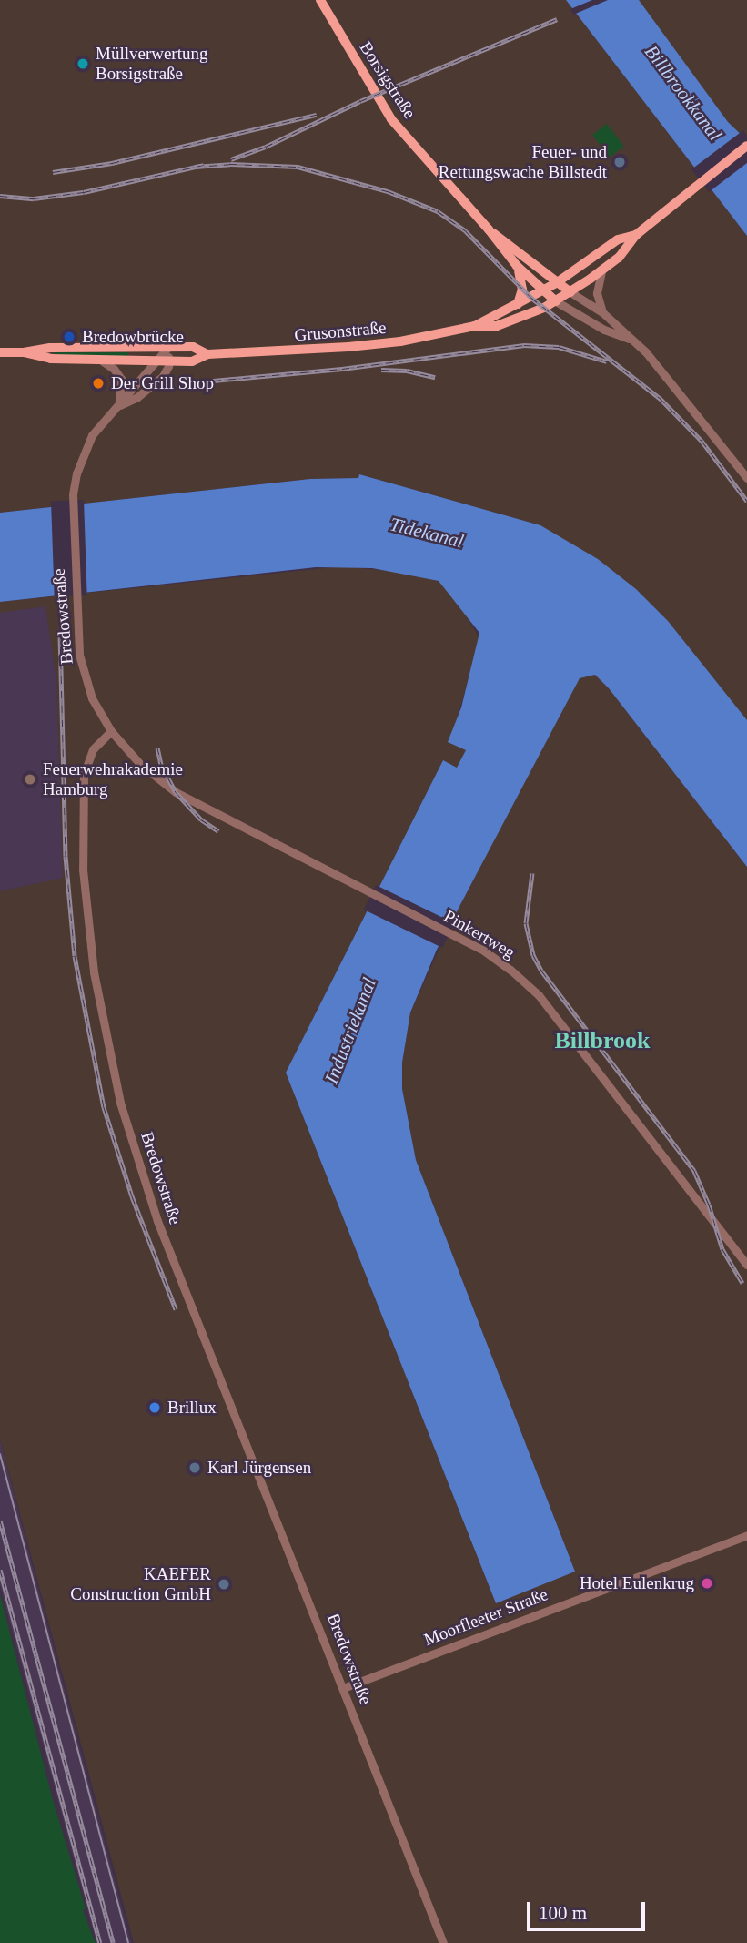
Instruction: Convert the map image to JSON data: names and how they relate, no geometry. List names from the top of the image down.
{
  "streets": {
    "main road": ["Borsigstraße", "Grusonstraße"],
    "street": ["Bredowstraße", "Pinkertweg", "Moorfleeter Straße"]
  },
  "crossings": [
    ["Borsigstraße", "Grusonstraße"],
    ["Grusonstraße", "Bredowstraße"],
    ["Bredowstraße", "Pinkertweg"],
    ["Bredowstraße", "Moorfleeter Straße"]
  ],
  "districts": ["Billbrook"],
  "water": ["Billbrookkanal", "Tidekanal", "Industriekanal"],
  "places": [
    "Müllverwertung Borsigstraße",
    "Feuer- und Rettungswache Billstedt",
    "Bredowbrücke",
    "Der Grill Shop",
    "Feuerwehrakademie Hamburg",
    "Brillux",
    "Karl Jürgensen",
    "Hotel Eulenkrug",
    "KAEFER Construction GmbH"
  ],
  "scale_bar": "100 m"
}
